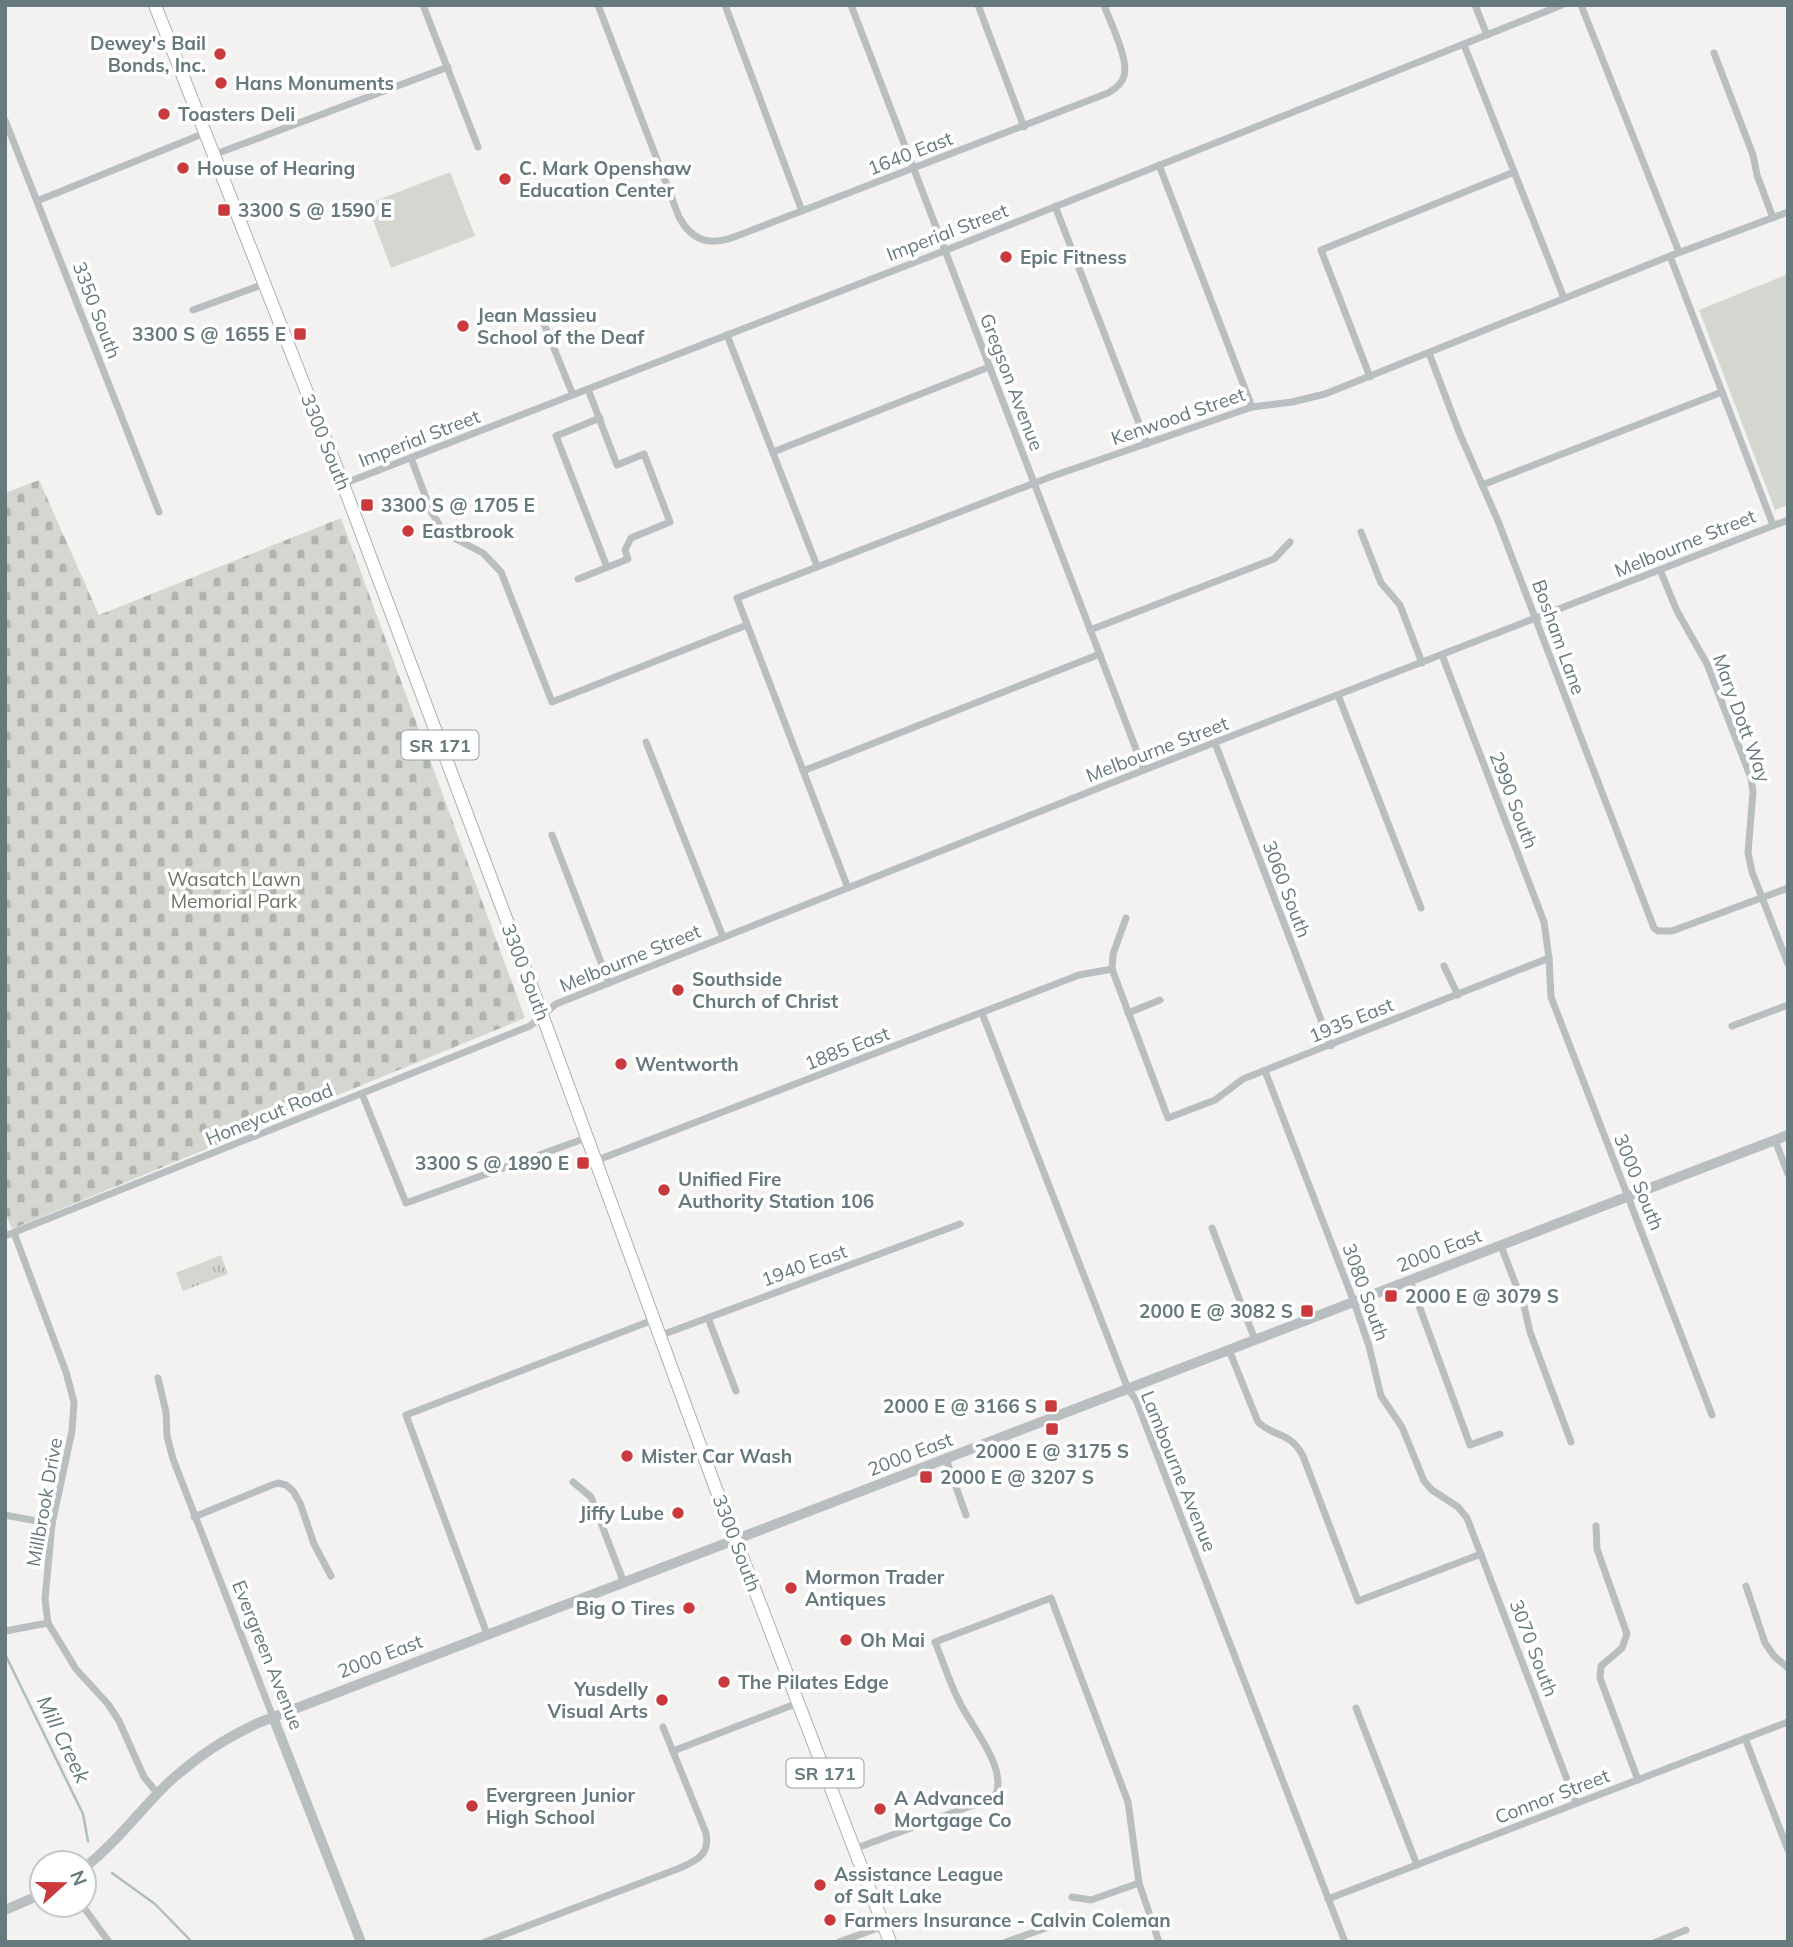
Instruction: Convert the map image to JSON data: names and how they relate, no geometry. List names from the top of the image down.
{
  "streets": {
    "main road": ["3300 South", "SR 171"],
    "street": [
      "1640 East",
      "Imperial Street",
      "3350 South",
      "Gregson Avenue",
      "Kenwood Street",
      "Melbourne Street",
      "Bosham Lane",
      "Mary Dott Way",
      "2990 South",
      "3060 South",
      "1935 East",
      "1885 East",
      "Honeycut Road",
      "3000 South",
      "2000 East",
      "1940 East",
      "3080 South",
      "Lambourne Avenue",
      "Millbrook Drive",
      "3070 South",
      "Evergreen Avenue",
      "Connor Street"
    ]
  },
  "crossings": [
    ["1640 East", "Gregson Avenue"],
    ["Imperial Street", "Gregson Avenue"],
    ["Imperial Street", "3300 South"],
    ["Gregson Avenue", "Kenwood Street"],
    ["Gregson Avenue", "Melbourne Street"],
    ["Kenwood Street", "Bosham Lane"],
    ["3300 South", "Melbourne Street"],
    ["3300 South", "1885 East"],
    ["3300 South", "Honeycut Road"],
    ["3300 South", "2000 East"],
    ["3300 South", "1940 East"],
    ["Melbourne Street", "Bosham Lane"],
    ["Melbourne Street", "Mary Dott Way"],
    ["Melbourne Street", "2990 South"],
    ["Melbourne Street", "3060 South"],
    ["Melbourne Street", "Honeycut Road"],
    ["Bosham Lane", "Mary Dott Way"],
    ["2990 South", "1935 East"],
    ["2990 South", "3000 South"],
    ["3060 South", "1935 East"],
    ["1935 East", "3000 South"],
    ["1935 East", "3080 South"],
    ["1885 East", "Lambourne Avenue"],
    ["Honeycut Road", "Millbrook Drive"],
    ["3000 South", "2000 East"],
    ["2000 East", "3080 South"],
    ["2000 East", "Lambourne Avenue"],
    ["2000 East", "Millbrook Drive"],
    ["2000 East", "Evergreen Avenue"],
    ["3080 South", "3070 South"],
    ["Lambourne Avenue", "Connor Street"],
    ["3070 South", "Connor Street"]
  ],
  "water": ["Mill Creek"],
  "parks": ["Wasatch Lawn Memorial Park"],
  "places": {
    "other": [
      "Dewey's Bail Bonds, Inc.",
      "Hans Monuments",
      "Toasters Deli",
      "House of Hearing",
      "C. Mark Openshaw Education Center",
      "Epic Fitness",
      "Jean Massieu School of the Deaf",
      "Eastbrook",
      "Southside Church of Christ",
      "Wentworth",
      "Unified Fire Authority Station 106",
      "Mister Car Wash",
      "Jiffy Lube",
      "Mormon Trader Antiques",
      "Big O Tires",
      "Oh Mai",
      "The Pilates Edge",
      "Yusdelly Visual Arts",
      "Evergreen Junior High School",
      "A Advanced Mortgage Co",
      "Assistance League of Salt Lake",
      "Farmers Insurance - Calvin Coleman"
    ],
    "transit": [
      "3300 S @ 1590 E",
      "3300 S @ 1655 E",
      "3300 S @ 1705 E",
      "3300 S @ 1890 E",
      "2000 E @ 3079 S",
      "2000 E @ 3082 S",
      "2000 E @ 3166 S",
      "2000 E @ 3175 S",
      "2000 E @ 3207 S"
    ]
  },
  "north": "right"
}
